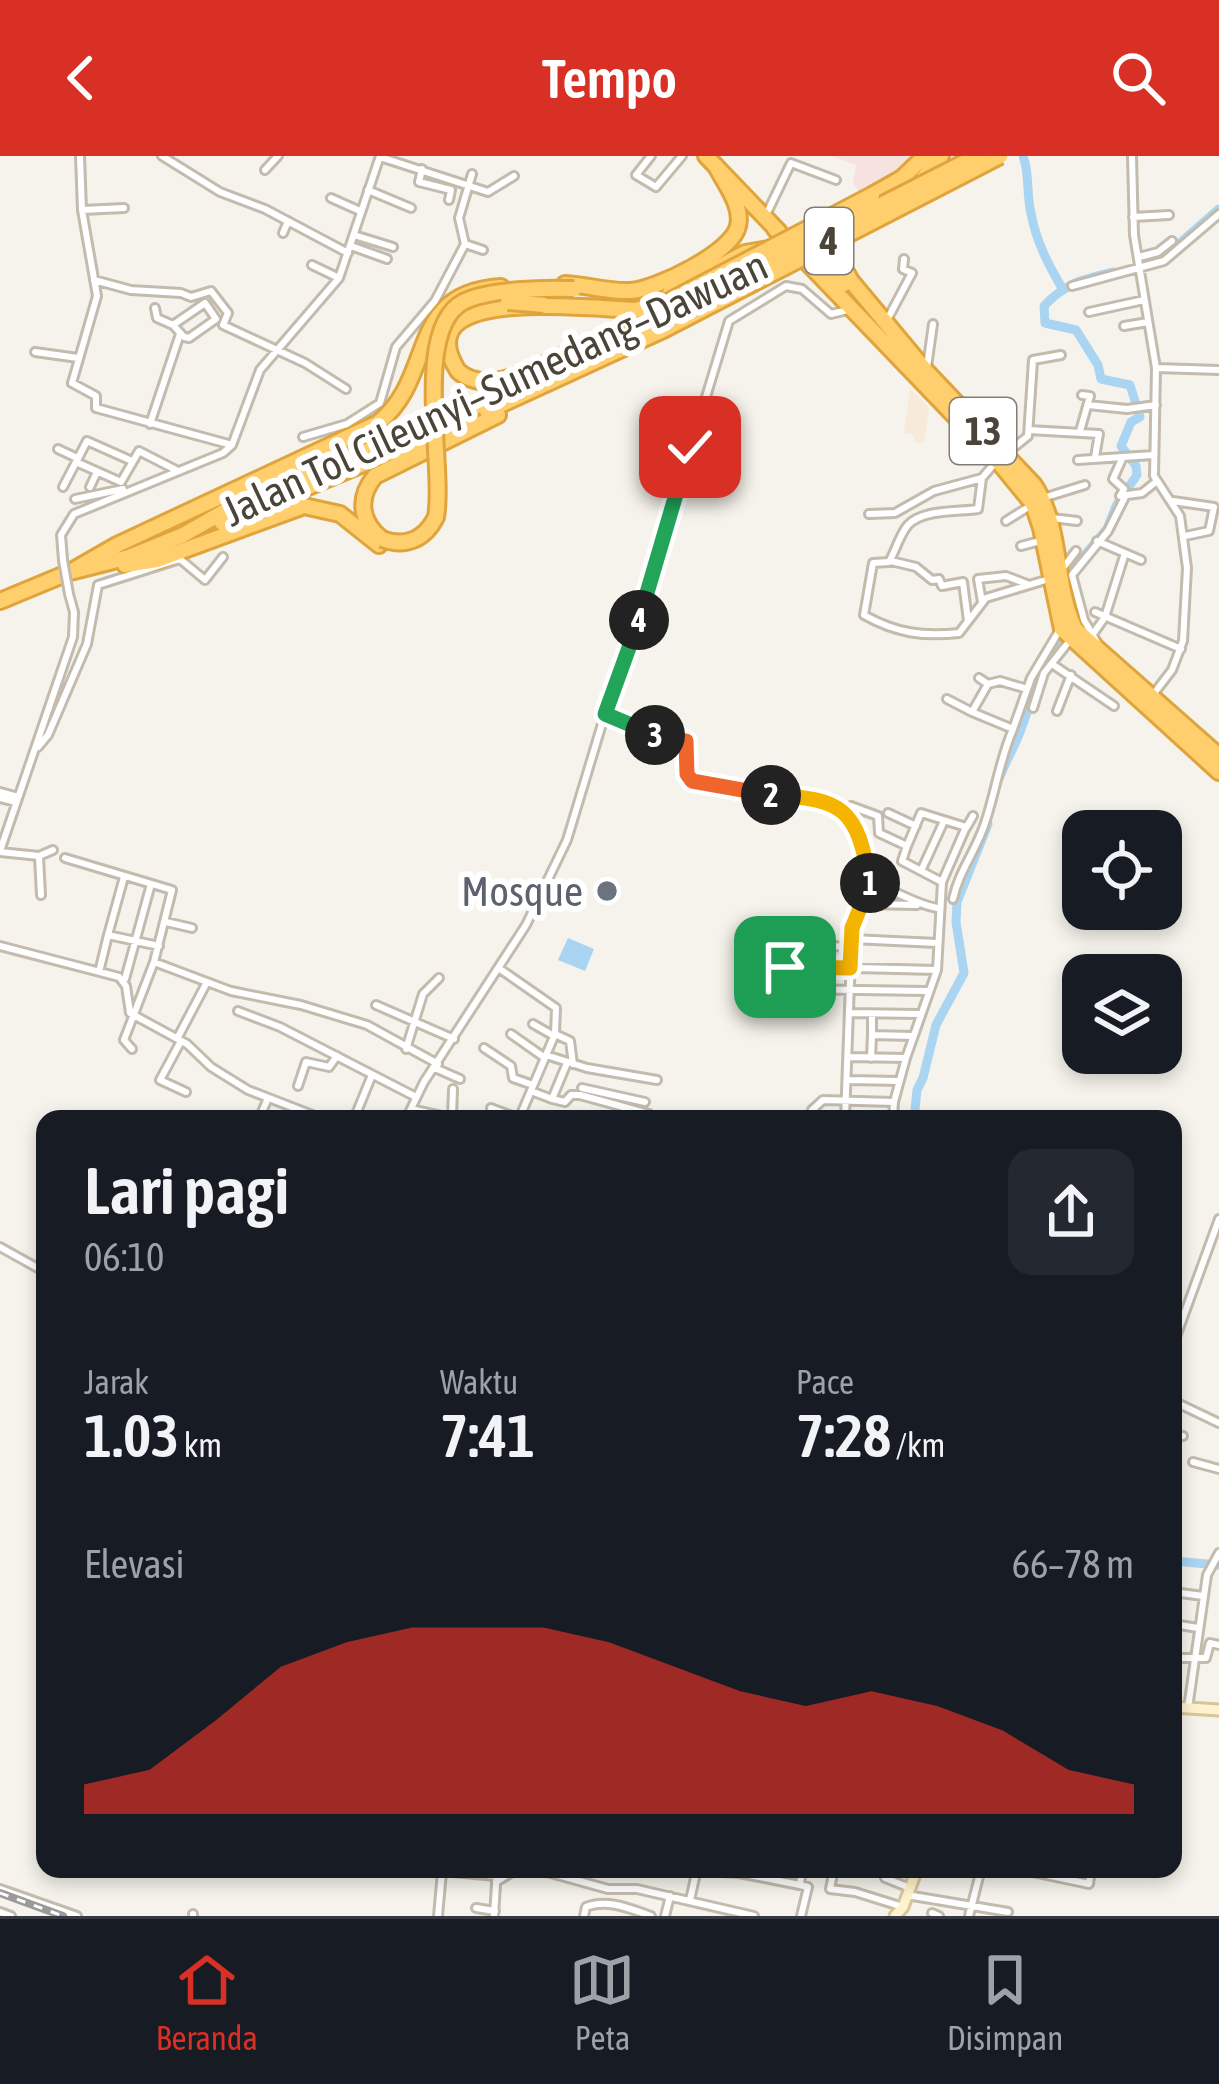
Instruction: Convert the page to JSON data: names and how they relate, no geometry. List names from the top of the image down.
{
  "streets": {
    "highway": ["4", "Jalan Tol Cileunyi–Sumedang–Dawuan", "13"]
  },
  "crossings": [
    ["4", "Jalan Tol Cileunyi–Sumedang–Dawuan"]
  ],
  "places": ["Mosque"],
  "page": {
    "header": "Tempo",
    "pins": [
      "4",
      "3",
      "2",
      "1"
    ],
    "heading": ["Lari pagi", "06:10"],
    "stats": [
      ["Jarak", "1.03 km"],
      ["Waktu", "7:41"],
      ["Pace", "7:28 /km"]
    ],
    "chart": ["Elevasi", "66–78 m"],
    "tabs": ["Beranda", "Peta", "Disimpan"]
  }
}
